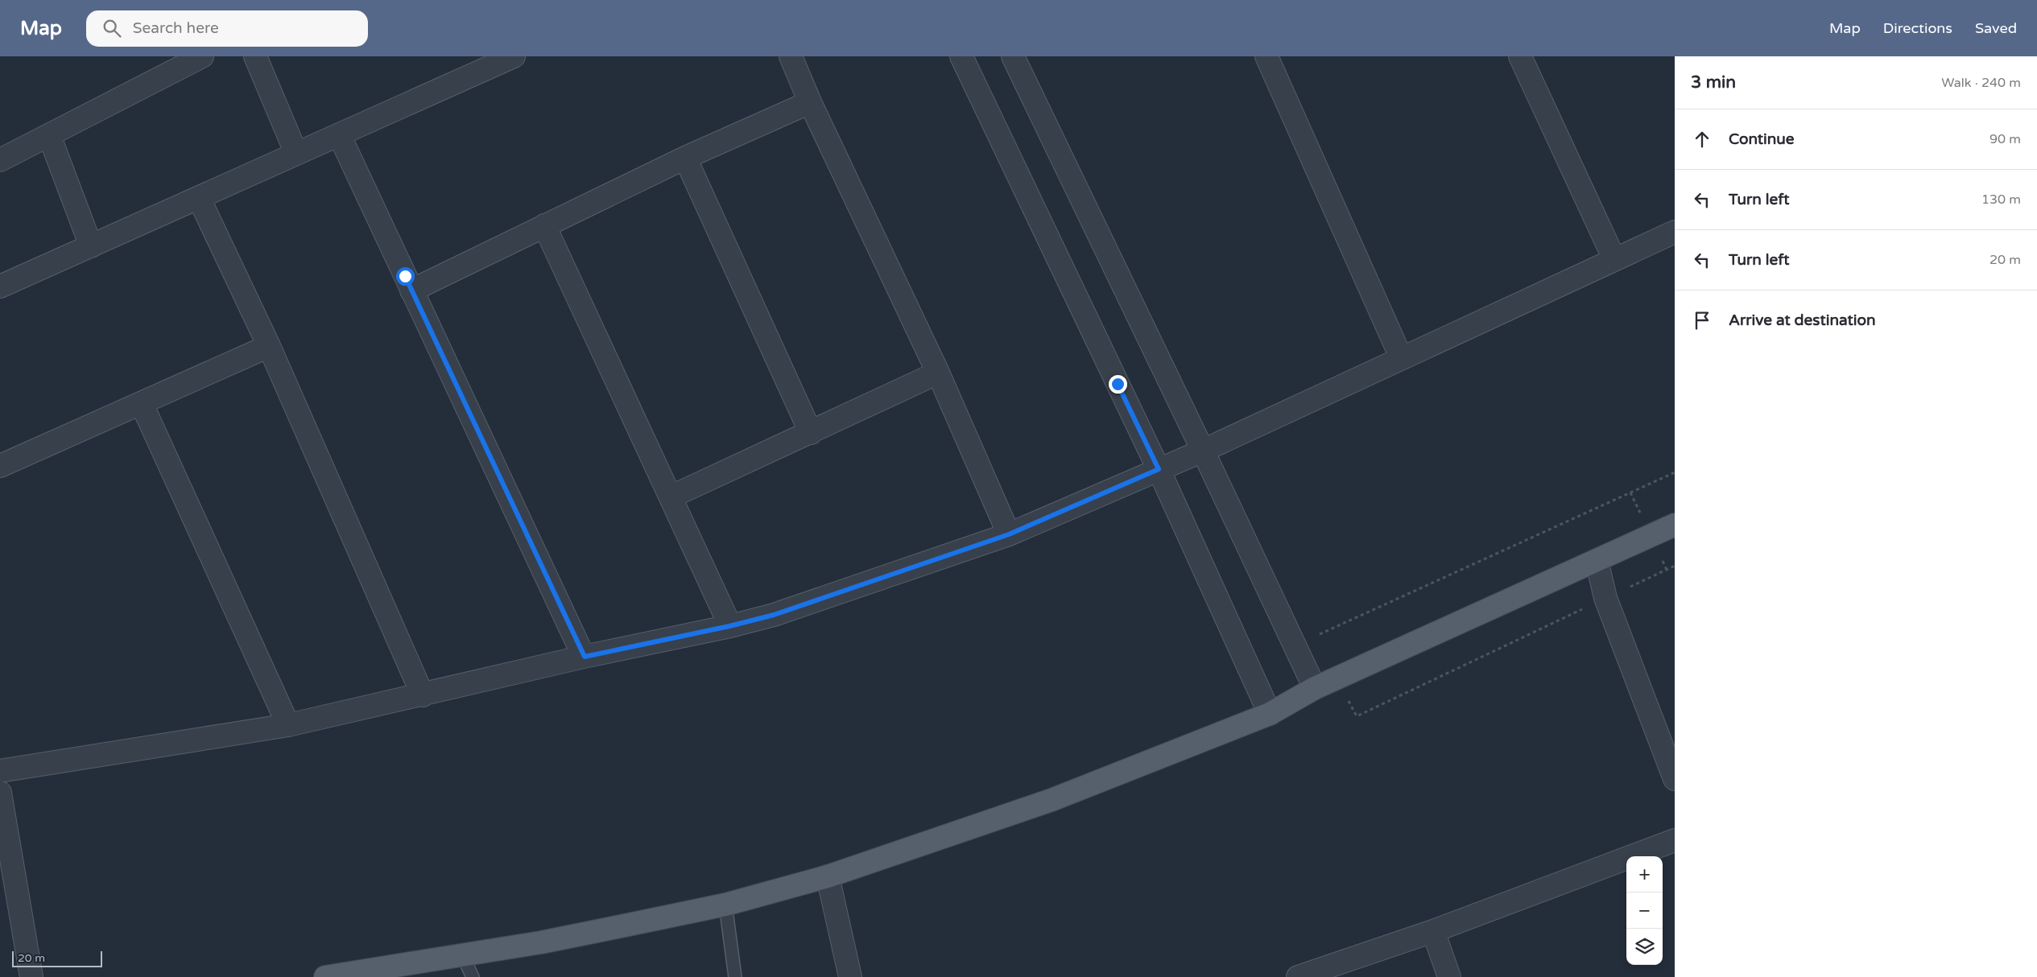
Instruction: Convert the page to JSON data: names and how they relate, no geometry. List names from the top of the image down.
{
  "scale_bar": "20 m",
  "page": {
    "header": "Map",
    "search": "Search here",
    "nav": ["Map", "Directions", "Saved"],
    "heading": ["3 min", "Walk · 240 m"],
    "list": [
      ["Continue", "90 m"],
      ["Turn left", "130 m"],
      ["Turn left", "20 m"],
      "Arrive at destination"
    ],
    "map_buttons": ["+", "−"],
    "scale": "20 m"
  }
}
